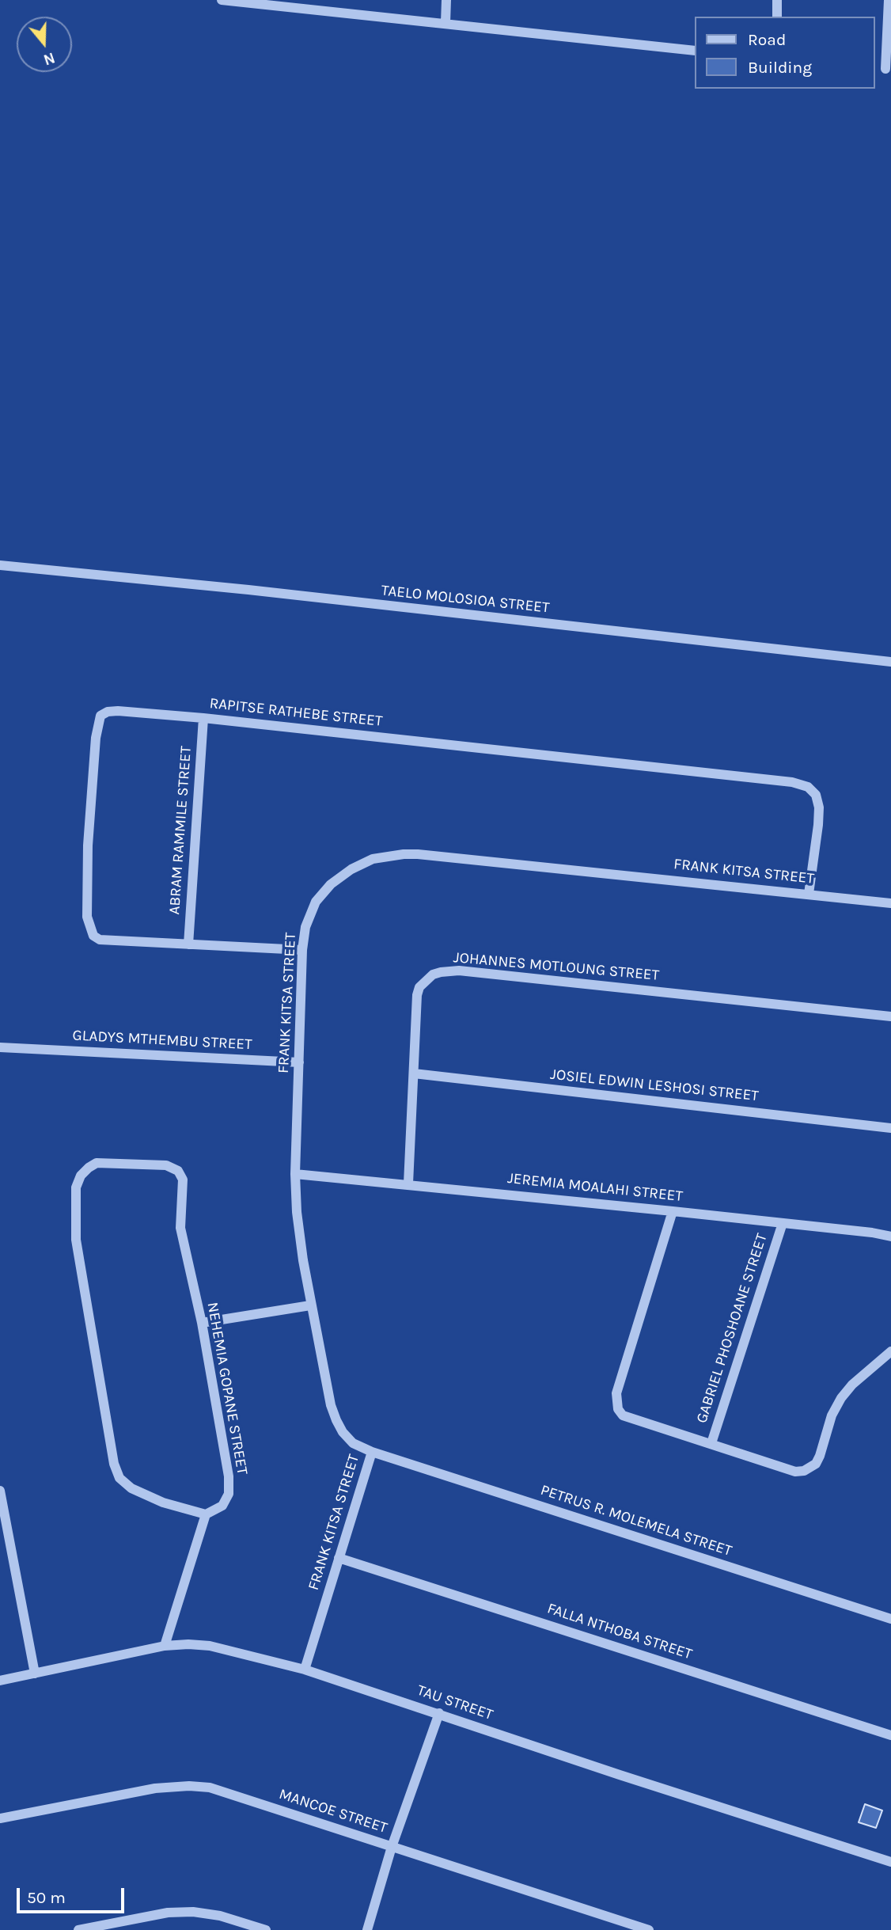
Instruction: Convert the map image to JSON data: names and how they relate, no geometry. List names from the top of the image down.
{
  "streets": {
    "street": [
      "TAELO MOLOSIOA STREET",
      "RAPITSE RATHEBE STREET",
      "ABRAM RAMMILE STREET",
      "FRANK KITSA STREET",
      "JOHANNES MOTLOUNG STREET",
      "GLADYS MTHEMBU STREET",
      "JOSIEL EDWIN LESHOSI STREET",
      "JEREMIA MOALAHI STREET",
      "GABRIEL PHOSHOANE STREET",
      "NEHEMIA GOPANE STREET",
      "PETRUS R. MOLEMELA STREET",
      "FALLA NTHOBA STREET",
      "TAU STREET",
      "MANCOE STREET"
    ]
  },
  "crossings": [
    ["RAPITSE RATHEBE STREET", "ABRAM RAMMILE STREET"],
    ["RAPITSE RATHEBE STREET", "FRANK KITSA STREET"],
    ["FRANK KITSA STREET", "GLADYS MTHEMBU STREET"],
    ["FRANK KITSA STREET", "JEREMIA MOALAHI STREET"],
    ["FRANK KITSA STREET", "PETRUS R. MOLEMELA STREET"],
    ["FRANK KITSA STREET", "FALLA NTHOBA STREET"],
    ["FRANK KITSA STREET", "TAU STREET"],
    ["JOHANNES MOTLOUNG STREET", "JOSIEL EDWIN LESHOSI STREET"],
    ["JOHANNES MOTLOUNG STREET", "JEREMIA MOALAHI STREET"],
    ["JEREMIA MOALAHI STREET", "GABRIEL PHOSHOANE STREET"]
  ],
  "legend": ["Road", "Building"],
  "scale_bar": "50 m",
  "north": "bottom"
}
